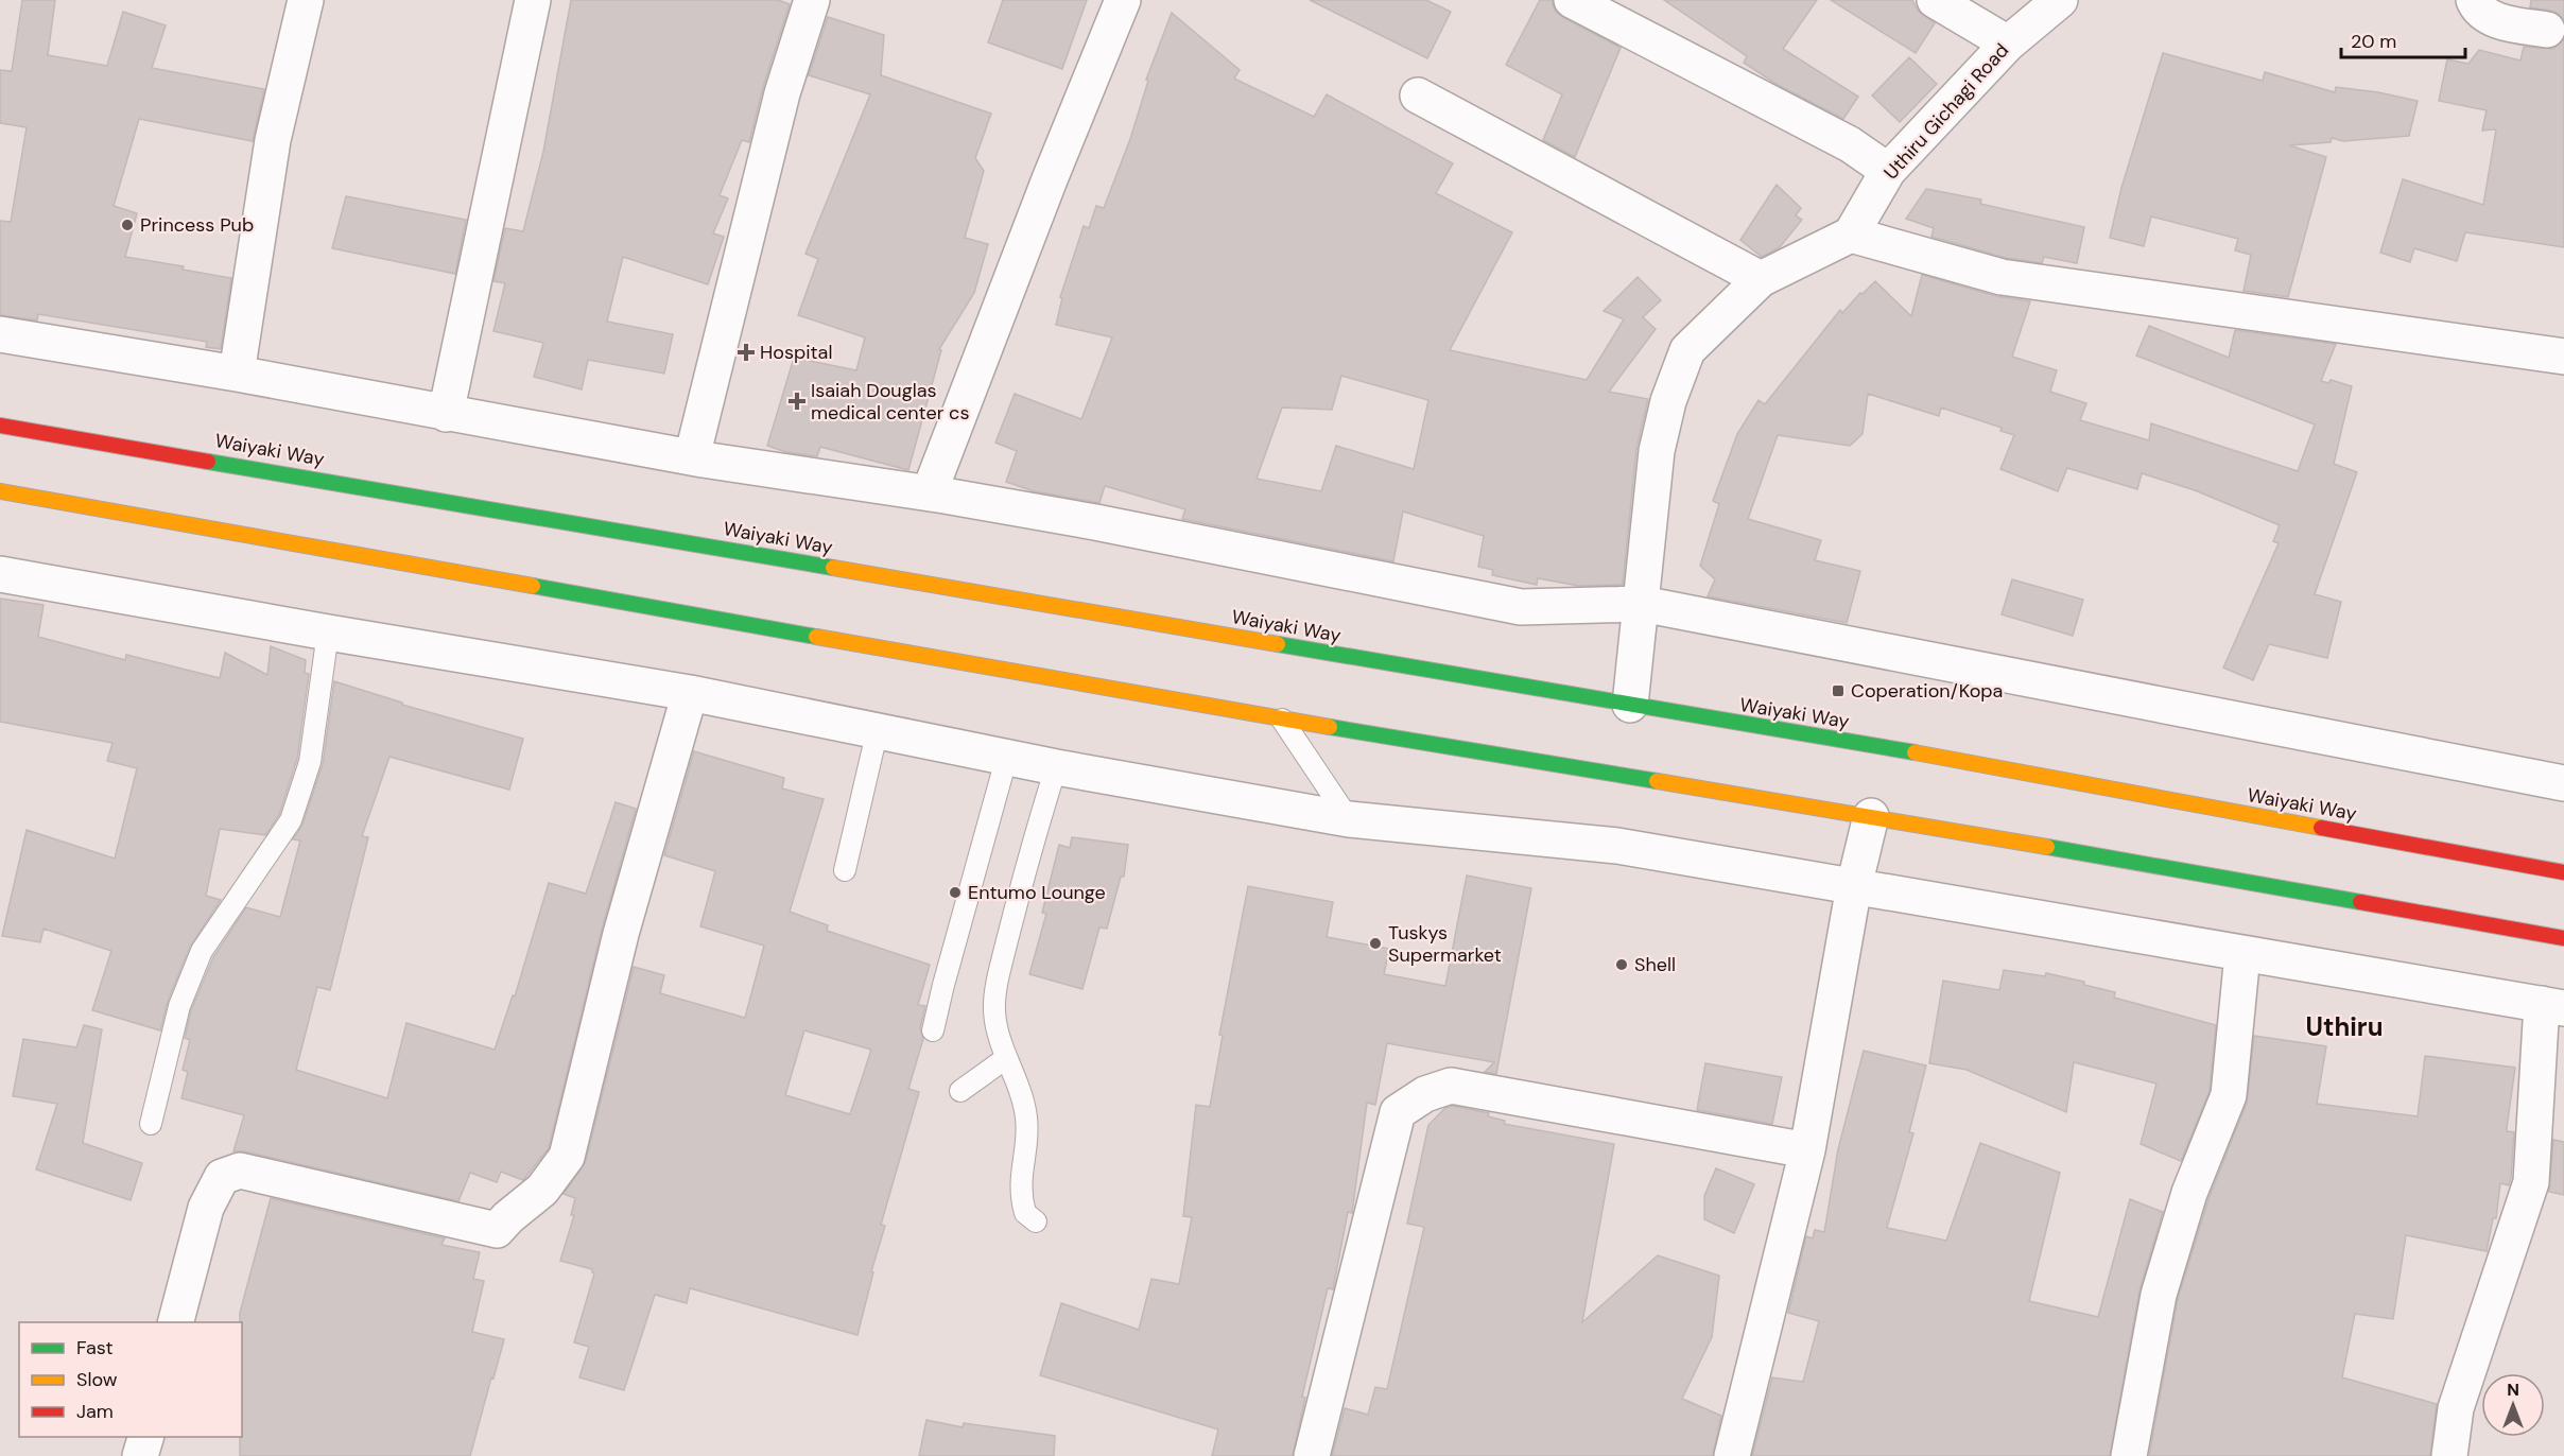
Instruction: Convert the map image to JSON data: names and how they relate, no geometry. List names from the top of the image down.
{
  "streets": {
    "highway": ["Waiyaki Way"],
    "street": ["Uthiru Gichagi Road"]
  },
  "districts": ["Uthiru"],
  "places": {
    "other": [
      "Princess Pub",
      "Entumo Lounge",
      "Tuskys Supermarket",
      "Shell"
    ],
    "health": ["Hospital", "Isaiah Douglas medical center cs"],
    "transit": ["Coperation/Kopa"]
  },
  "legend": ["Fast", "Slow", "Jam"],
  "scale_bar": "20 m",
  "north": "top"
}
